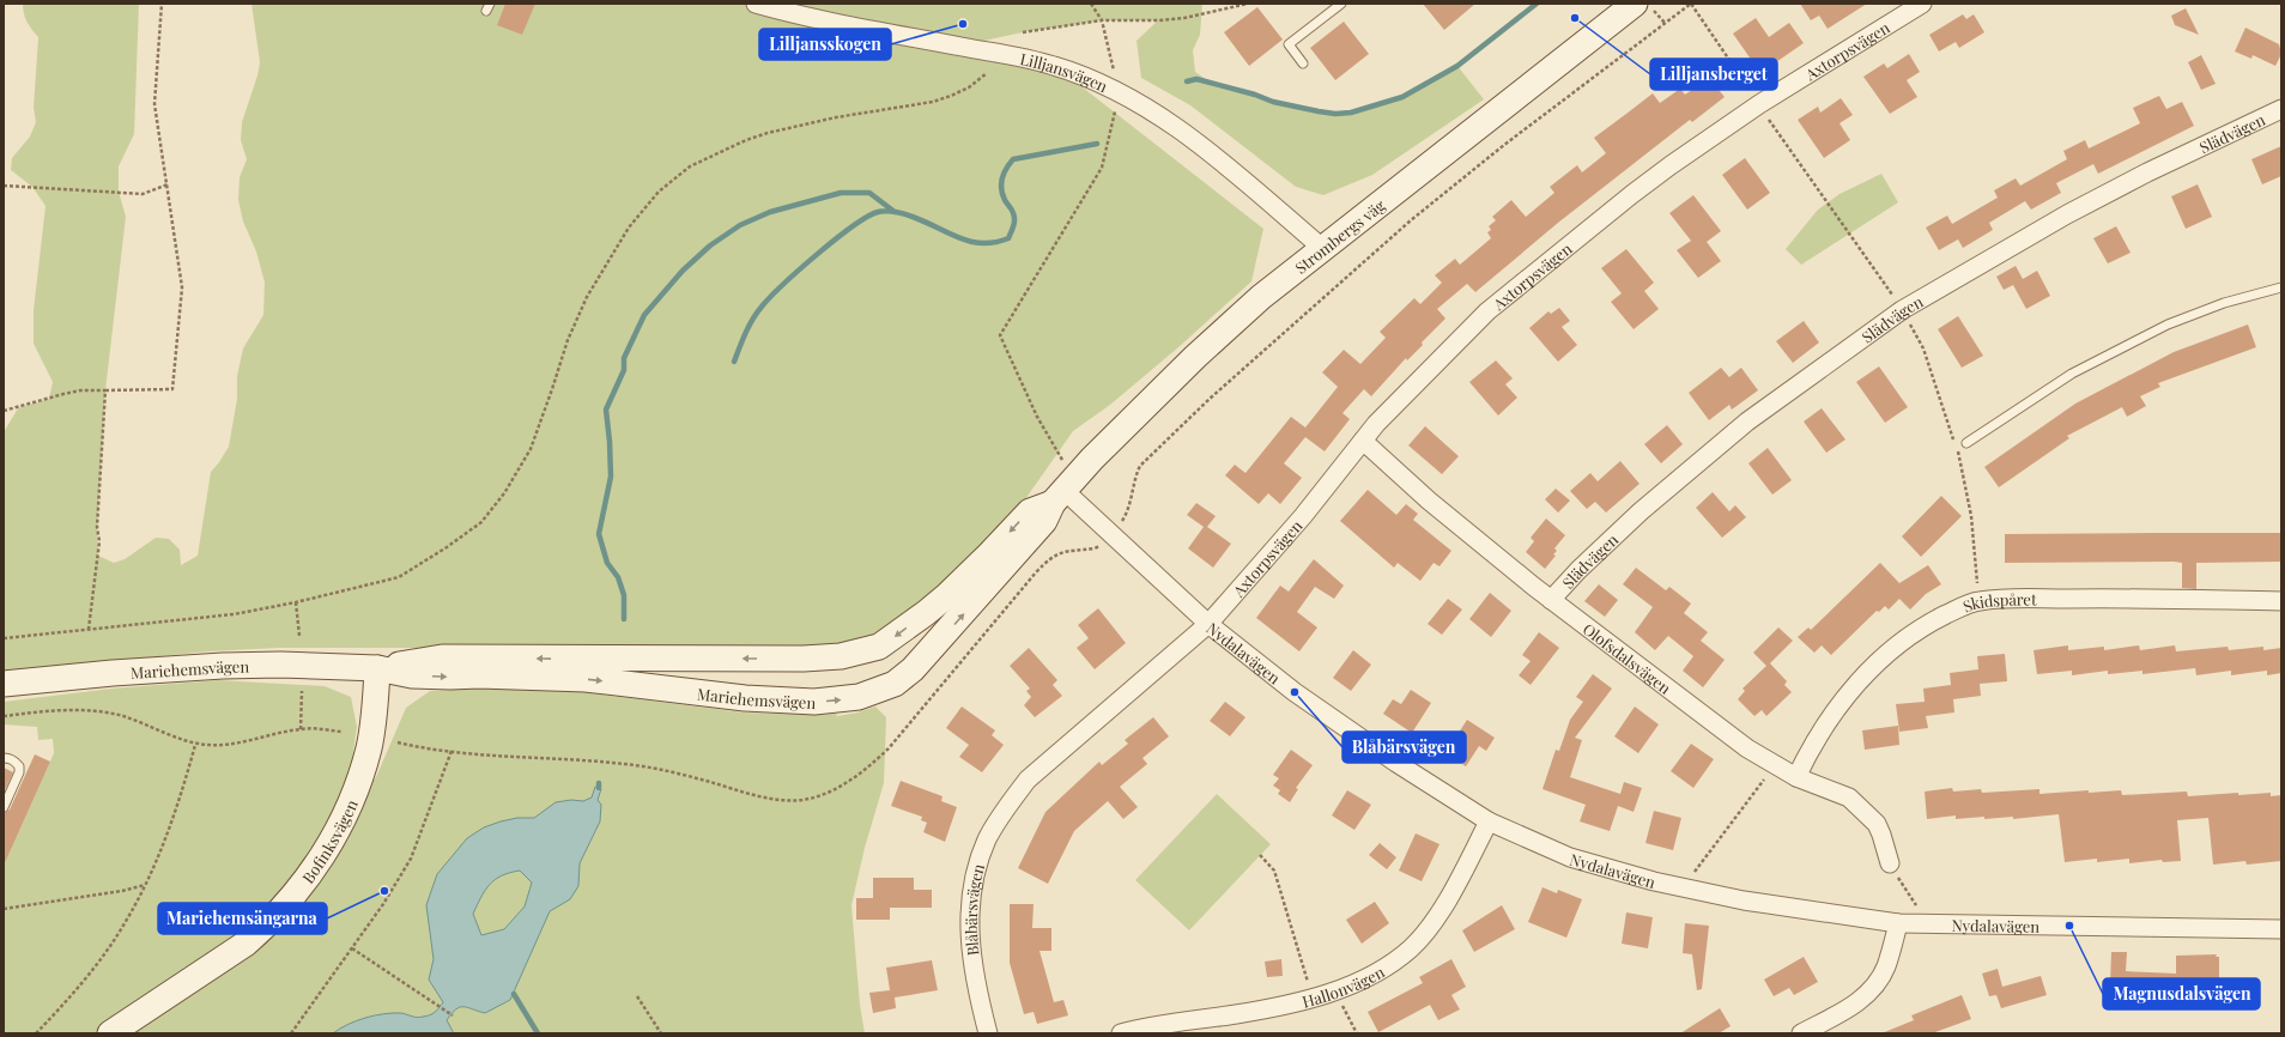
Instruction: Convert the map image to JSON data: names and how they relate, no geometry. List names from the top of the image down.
{
  "streets": {
    "street": [
      "Axtorpsvägen",
      "Lilljansvägen",
      "Slädvägen",
      "Strombergs väg",
      "Skidspåret",
      "Nydalavägen",
      "Olofsdalsvägen",
      "Mariehemsvägen",
      "Bofinksvägen",
      "Blåbärsvägen",
      "Hallonvägen"
    ]
  },
  "crossings": [
    ["Axtorpsvägen", "Nydalavägen"],
    ["Axtorpsvägen", "Olofsdalsvägen"],
    ["Axtorpsvägen", "Blåbärsvägen"],
    ["Lilljansvägen", "Strombergs väg"],
    ["Slädvägen", "Olofsdalsvägen"],
    ["Strombergs väg", "Nydalavägen"],
    ["Strombergs väg", "Mariehemsvägen"],
    ["Skidspåret", "Olofsdalsvägen"],
    ["Nydalavägen", "Mariehemsvägen"],
    ["Nydalavägen", "Blåbärsvägen"],
    ["Nydalavägen", "Hallonvägen"],
    ["Mariehemsvägen", "Bofinksvägen"]
  ],
  "places": [
    "Lilljansberget",
    "Lilljansskogen",
    "Blåbärsvägen",
    "Mariehemsängarna",
    "Magnusdalsvägen"
  ]
}
